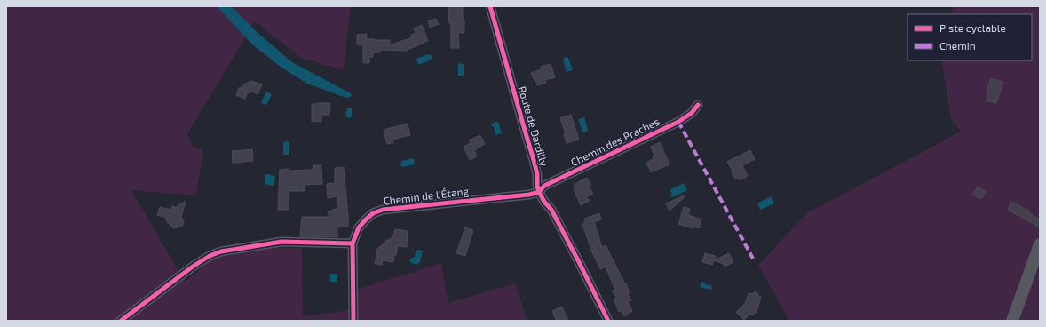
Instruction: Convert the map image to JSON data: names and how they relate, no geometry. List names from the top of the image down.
{
  "streets": {
    "street": ["Route de Dardilly", "Chemin des Praches", "Chemin de l'Étang"]
  },
  "crossings": [
    ["Route de Dardilly", "Chemin des Praches"],
    ["Route de Dardilly", "Chemin de l'Étang"],
    ["Chemin des Praches", "Chemin de l'Étang"]
  ],
  "legend": ["Piste cyclable", "Chemin"]
}
